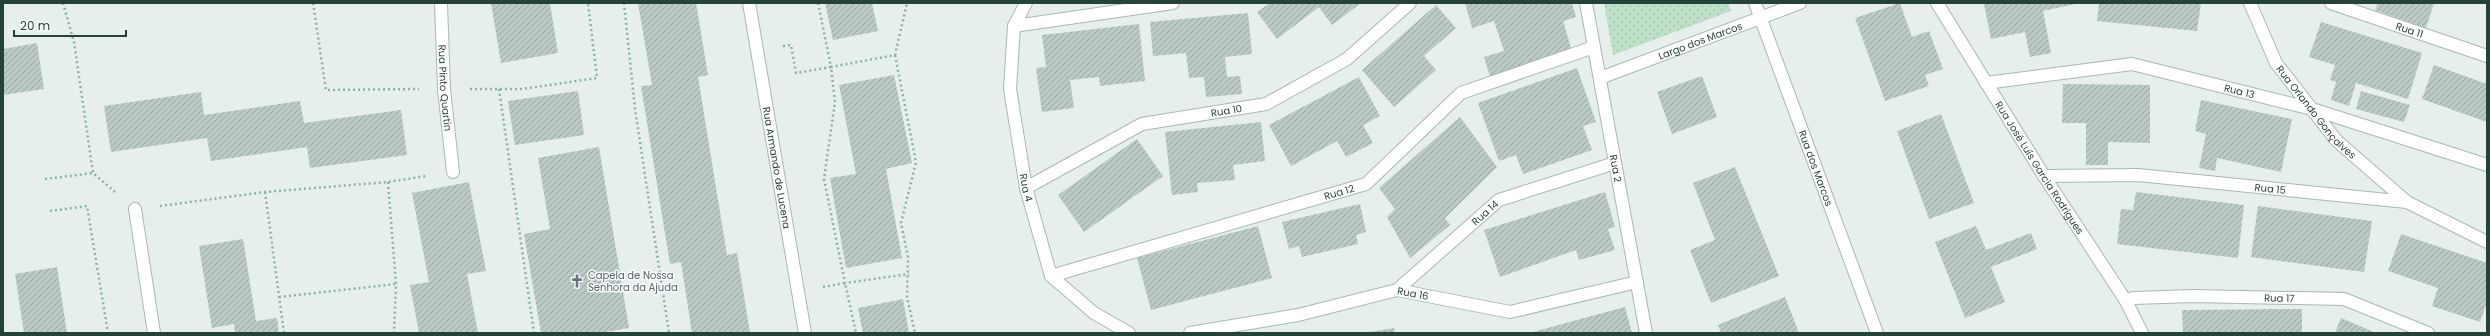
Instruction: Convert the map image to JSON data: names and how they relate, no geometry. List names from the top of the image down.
{
  "streets": {
    "street": [
      "Rua 11",
      "Largo dos Marcos",
      "Rua Pinto Quartin",
      "Rua 13",
      "Rua 10",
      "Rua Orlando Gonçalves",
      "Rua Armando de Lucena",
      "Rua 2",
      "Rua dos Marcos",
      "Rua José Luís Garcia Rodrigues",
      "Rua 4",
      "Rua 15",
      "Rua 12",
      "Rua 14",
      "Rua 16",
      "Rua 17"
    ]
  },
  "crossings": [
    ["Largo dos Marcos", "Rua 2"],
    ["Largo dos Marcos", "Rua dos Marcos"],
    ["Rua 13", "Rua Orlando Gonçalves"],
    ["Rua 13", "Rua José Luís Garcia Rodrigues"],
    ["Rua 10", "Rua 4"],
    ["Rua Orlando Gonçalves", "Rua 15"],
    ["Rua 2", "Rua 12"],
    ["Rua 2", "Rua 14"],
    ["Rua 2", "Rua 16"],
    ["Rua José Luís Garcia Rodrigues", "Rua 15"],
    ["Rua José Luís Garcia Rodrigues", "Rua 17"],
    ["Rua 4", "Rua 12"],
    ["Rua 14", "Rua 16"]
  ],
  "places": {
    "church": ["Capela de Nossa Senhora da Ajuda"]
  },
  "scale_bar": "20 m"
}
